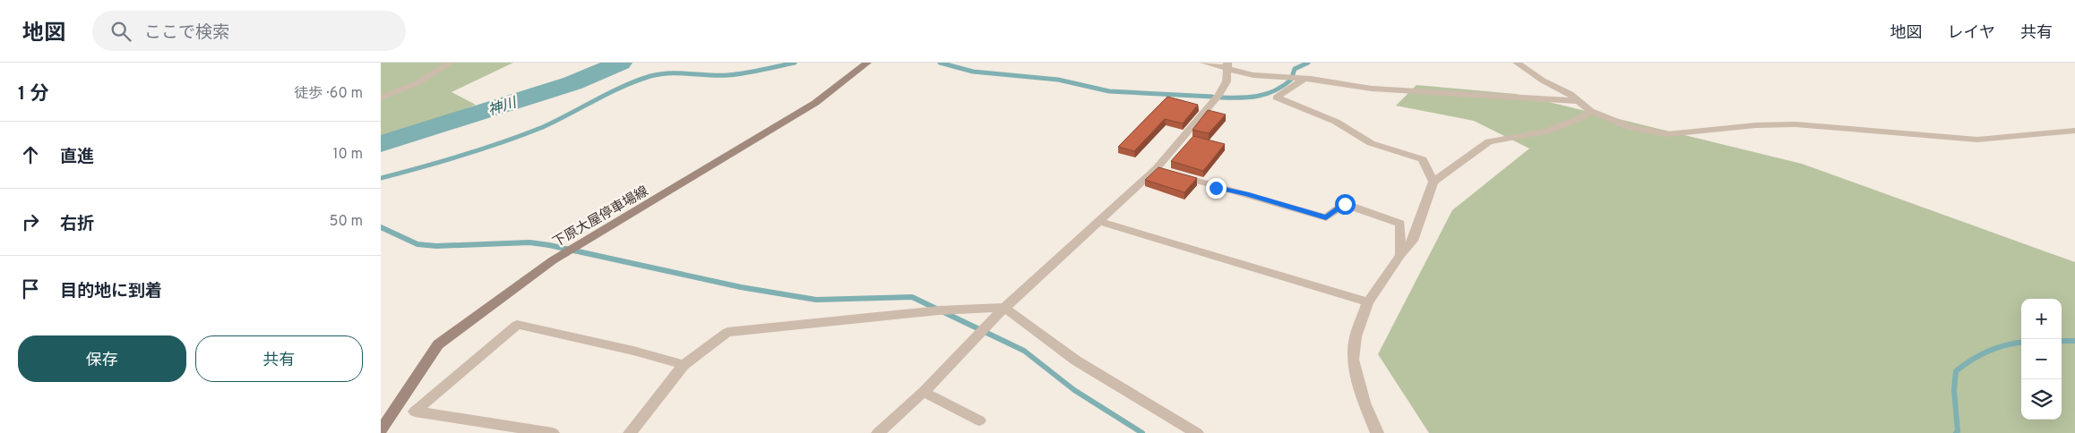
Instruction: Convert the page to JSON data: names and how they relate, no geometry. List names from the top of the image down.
{
  "streets": {
    "main road": ["下原大屋停車場線"]
  },
  "water": ["神川"],
  "page": {
    "header": "地図",
    "search": "ここで検索",
    "nav": ["地図", "レイヤ", "共有"],
    "heading": ["1 分", "徒歩 · 60 m"],
    "list": [
      ["直進", "10 m"],
      ["右折", "50 m"],
      "目的地に到着"
    ],
    "map_buttons": ["+", "−"],
    "buttons": ["保存", "共有"]
  }
}
